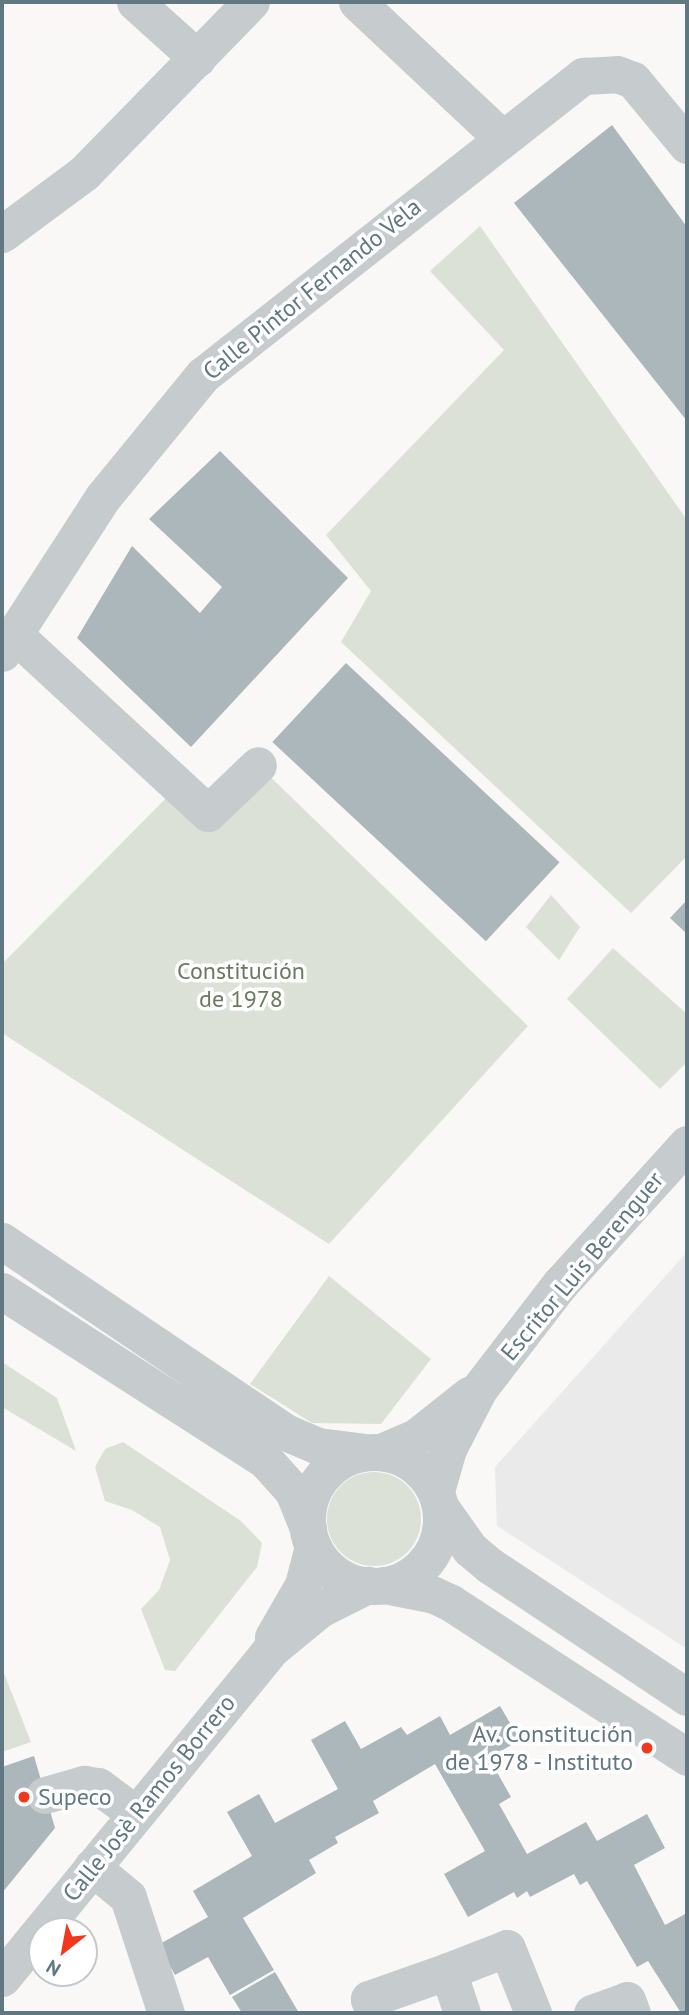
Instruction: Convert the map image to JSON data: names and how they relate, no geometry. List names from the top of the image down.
{
  "streets": {
    "street": ["Calle Pintor Fernando Vela", "Escritor Luis Berenguer", "Calle Josè Ramos Borrero"]
  },
  "crossings": [
    ["Escritor Luis Berenguer", "Calle Josè Ramos Borrero"]
  ],
  "parks": ["Constitución de 1978"],
  "places": ["Av. Constitución de 1978 - Instituto", "Supeco"],
  "north": "bottom left"
}
